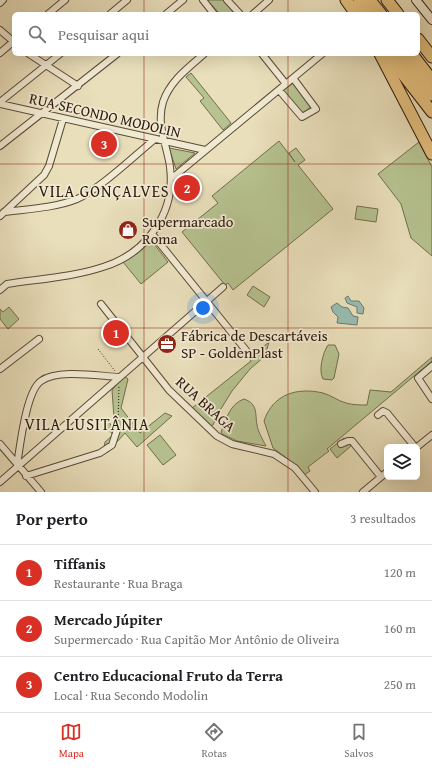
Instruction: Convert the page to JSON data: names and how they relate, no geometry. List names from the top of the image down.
{
  "streets": {
    "street": ["RUA SECONDO MODOLIN", "RUA BRAGA"]
  },
  "districts": ["VILA GONÇALVES", "VILA LUSITÂNIA"],
  "places": {
    "shop": ["Supermarcado Roma"],
    "office": ["Fábrica de Descartáveis SP - GoldenPlast"]
  },
  "page": {
    "search": "Pesquisar aqui",
    "pins": ["3", "2", "1"],
    "heading": ["Por perto", "3 resultados"],
    "list": [
      {
        "mark": "1",
        "name": "Tiffanis",
        "note": "Restaurante · Rua Braga",
        "value": "120 m"
      },
      {
        "mark": "2",
        "name": "Mercado Júpiter",
        "note": "Supermercado · Rua Capitão Mor Antônio de Oliveira",
        "value": "160 m"
      },
      {
        "mark": "3",
        "name": "Centro Educacional Fruto da Terra",
        "note": "Local · Rua Secondo Modolin",
        "value": "250 m"
      }
    ],
    "nav": ["Mapa", "Rotas", "Salvos"]
  }
}
